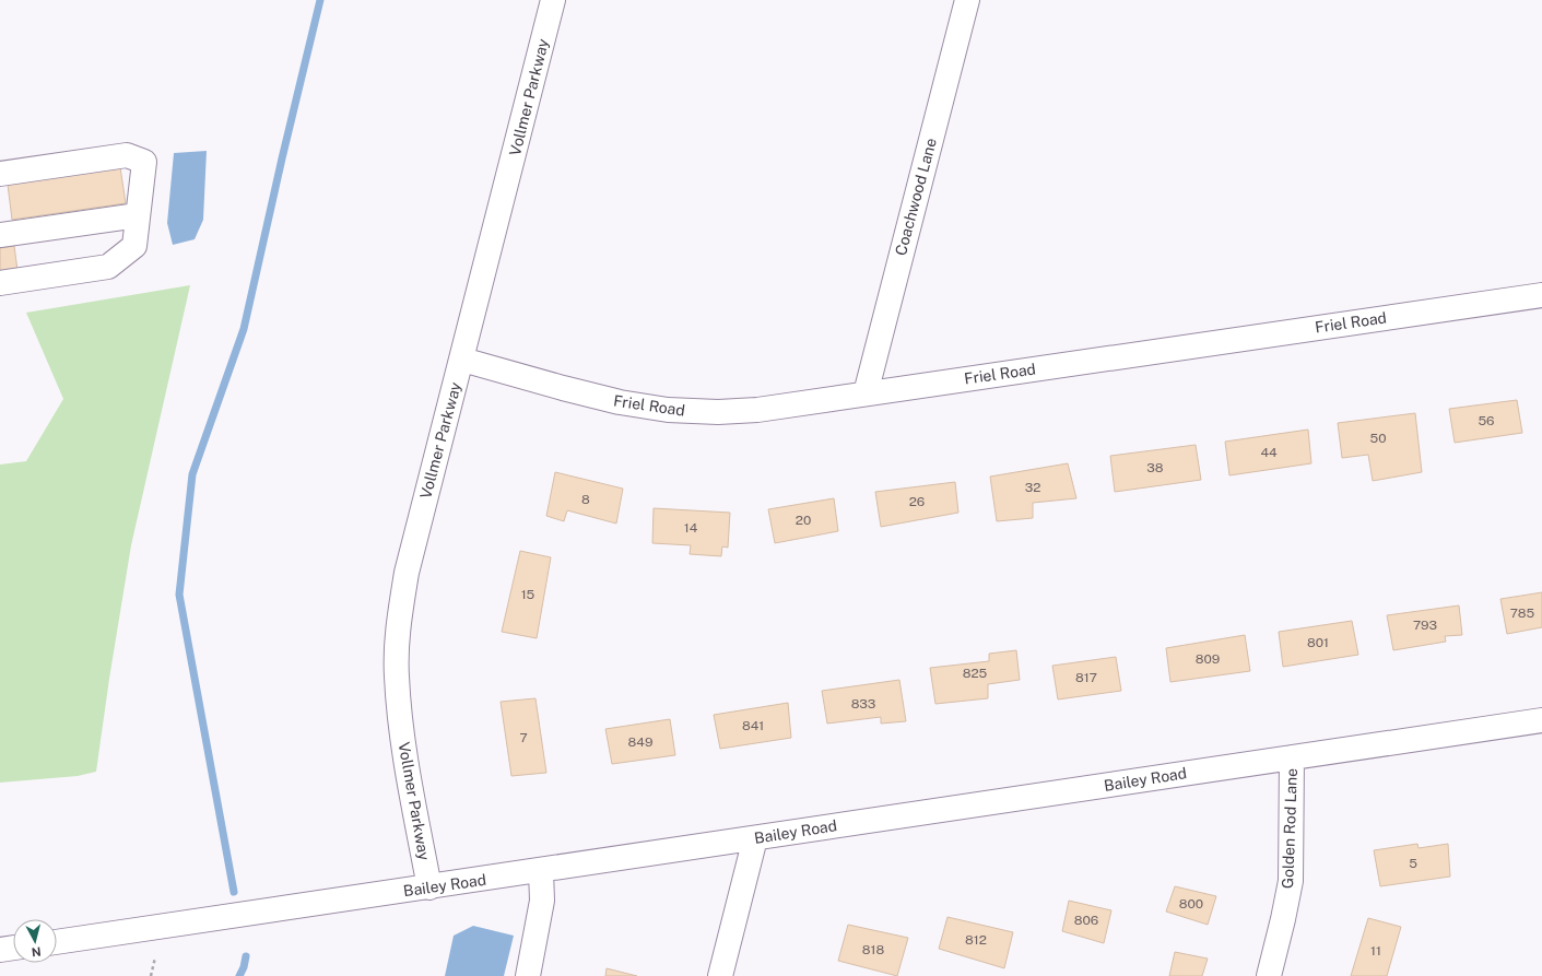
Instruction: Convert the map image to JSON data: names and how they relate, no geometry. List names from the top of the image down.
{
  "streets": {
    "street": [
      "Vollmer Parkway",
      "Coachwood Lane",
      "Friel Road",
      "Bailey Road",
      "Golden Rod Lane"
    ]
  },
  "crossings": [
    ["Vollmer Parkway", "Friel Road"],
    ["Vollmer Parkway", "Bailey Road"],
    ["Coachwood Lane", "Friel Road"],
    ["Bailey Road", "Golden Rod Lane"]
  ],
  "house_numbers": [
    "56",
    "50",
    "44",
    "38",
    "32",
    "8",
    "26",
    "20",
    "14",
    "15",
    "785",
    "793",
    "801",
    "809",
    "825",
    "817",
    "833",
    "841",
    "7",
    "849",
    "5",
    "800",
    "806",
    "812",
    "818",
    "11"
  ],
  "north": "bottom"
}
